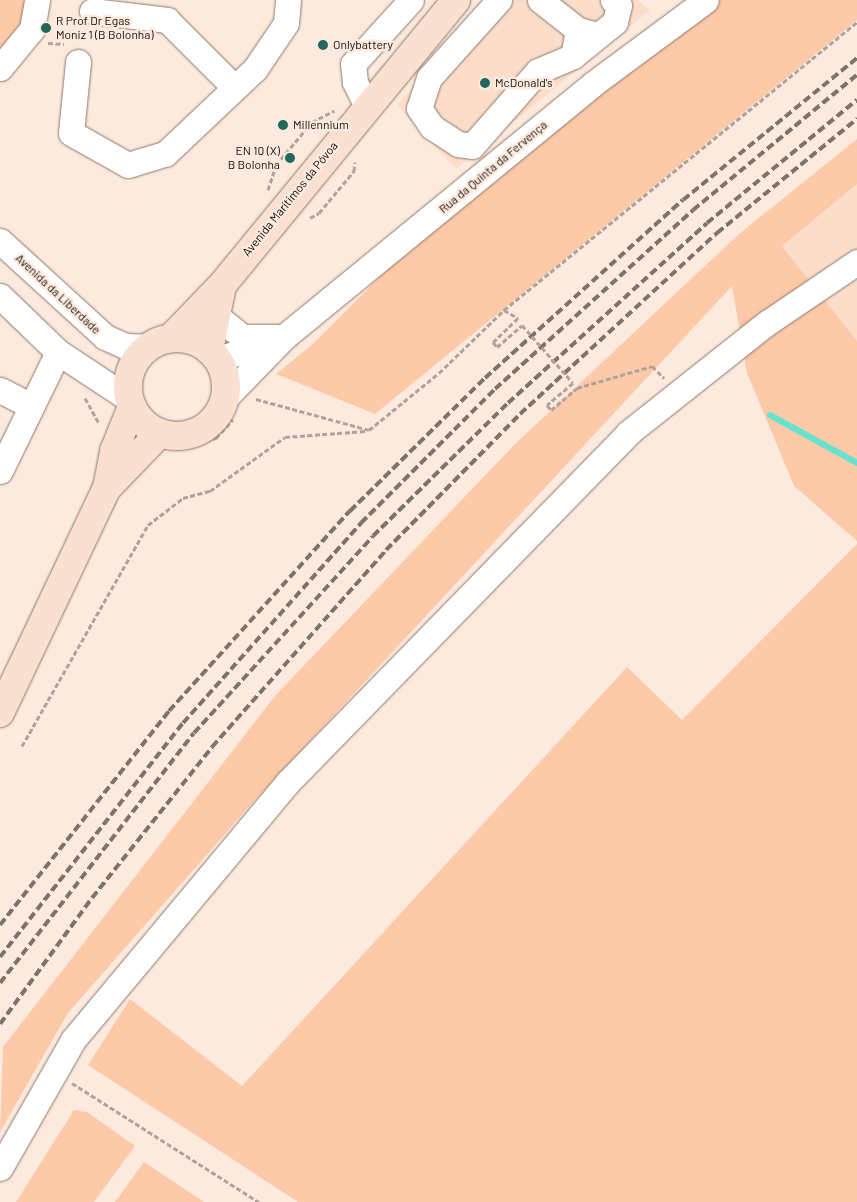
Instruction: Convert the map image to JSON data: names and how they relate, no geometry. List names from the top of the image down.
{
  "streets": {
    "main road": ["Avenida Marítimos da Póvoa"],
    "street": ["Rua da Quinta da Fervença", "Avenida da Liberdade"]
  },
  "crossings": [
    ["Rua da Quinta da Fervença", "Avenida Marítimos da Póvoa"],
    ["Rua da Quinta da Fervença", "Avenida da Liberdade"],
    ["Avenida Marítimos da Póvoa", "Avenida da Liberdade"]
  ],
  "places": [
    "R Prof Dr Egas Moniz 1 (B Bolonha)",
    "Onlybattery",
    "McDonald's",
    "Millennium",
    "EN 10 (X) B Bolonha"
  ]
}
